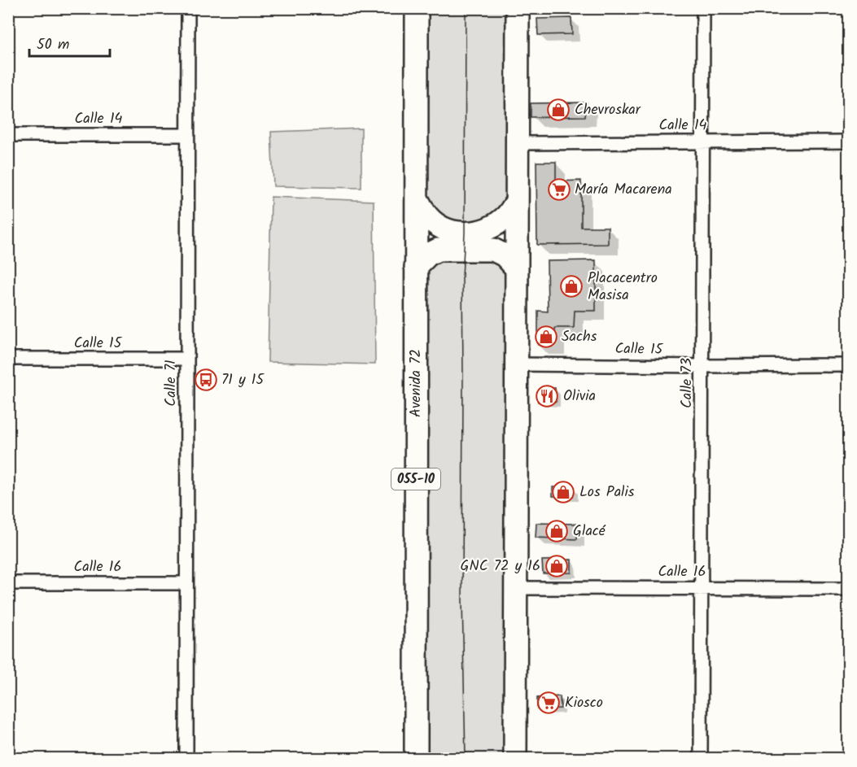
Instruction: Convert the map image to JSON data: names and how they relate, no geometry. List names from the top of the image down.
{
  "streets": {
    "highway": ["Avenida 72", "055-10"],
    "street": [
      "Calle 14",
      "Calle 15",
      "Calle 71",
      "Calle 73",
      "Calle 16"
    ]
  },
  "crossings": [
    ["Calle 14", "Calle 71"],
    ["Calle 14", "Calle 73"],
    ["Calle 15", "Calle 71"],
    ["Calle 15", "Calle 73"],
    ["Calle 71", "Calle 16"],
    ["Calle 73", "Calle 16"]
  ],
  "places": {
    "shop": [
      "Chevroskar",
      "Placacentro Masisa",
      "Sachs",
      "Los Palis",
      "Glacé",
      "GNC 72 y 16"
    ],
    "supermarket": ["María Macarena", "Kiosco"],
    "bus stop": ["71 y 15"],
    "restaurant": ["Olivia"]
  },
  "scale_bar": "50 m"
}
